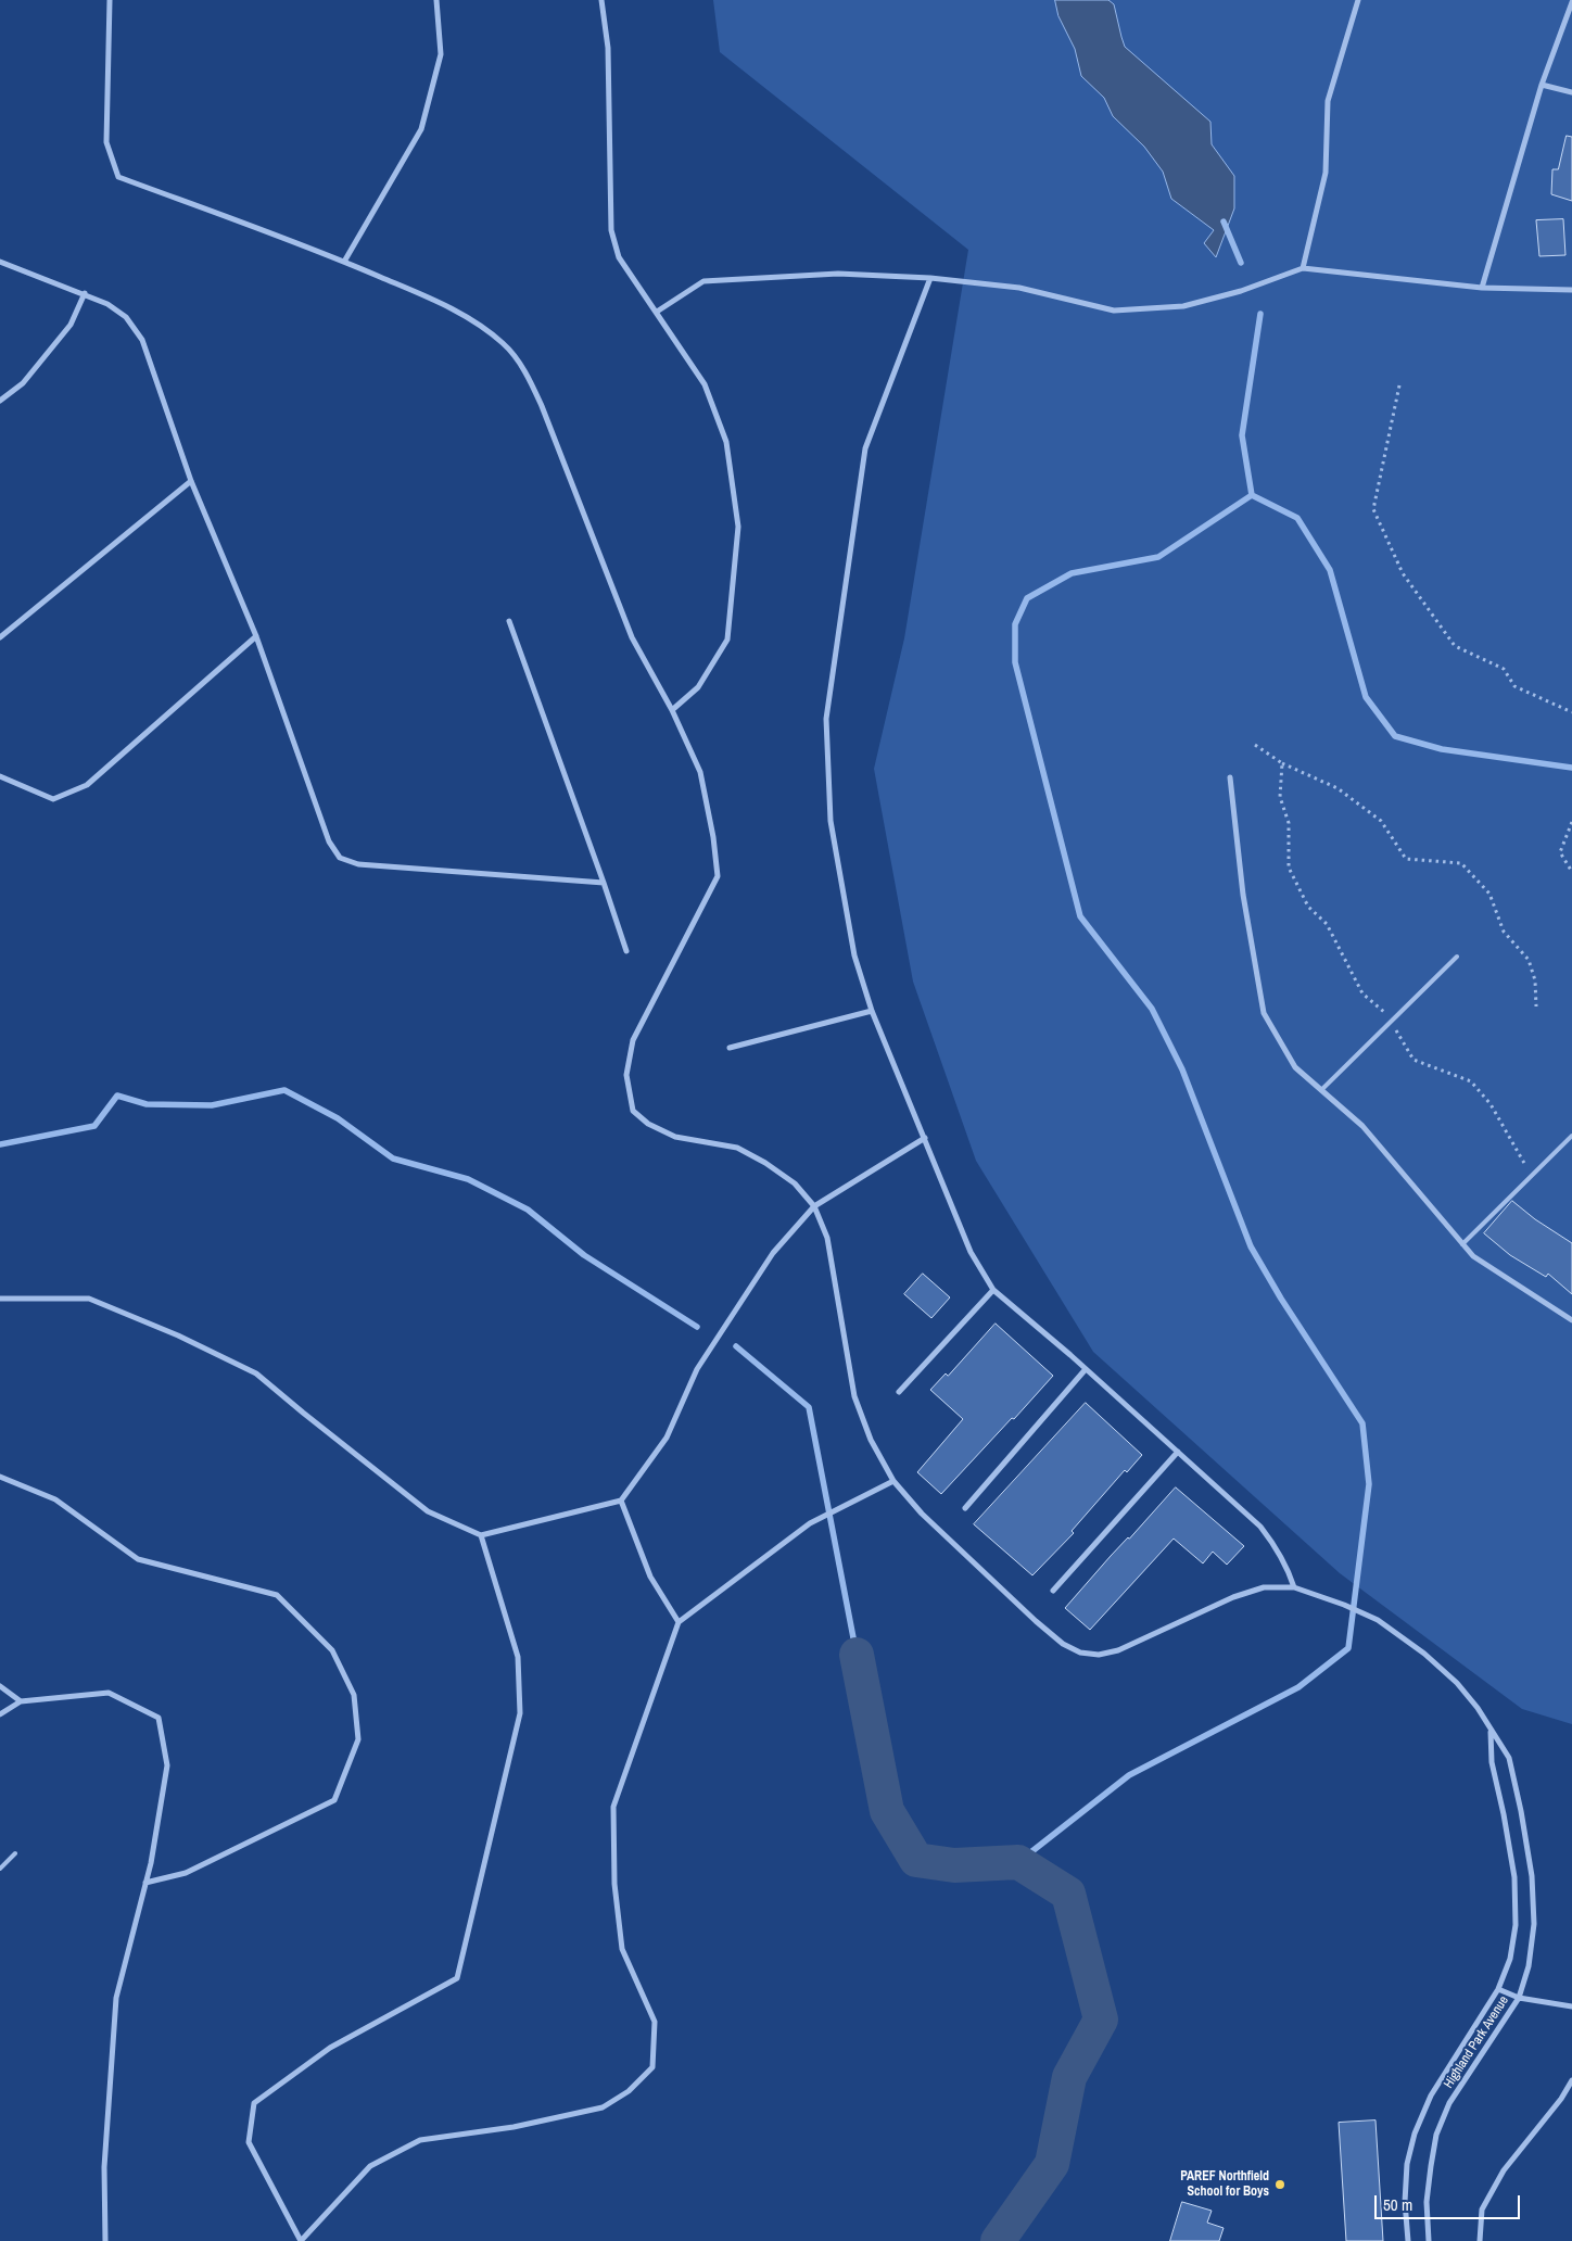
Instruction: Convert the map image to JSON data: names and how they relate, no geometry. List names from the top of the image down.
{
  "streets": {
    "street": ["Highland Park Avenue"]
  },
  "places": ["PAREF Northfield School for Boys"],
  "scale_bar": "50 m"
}
